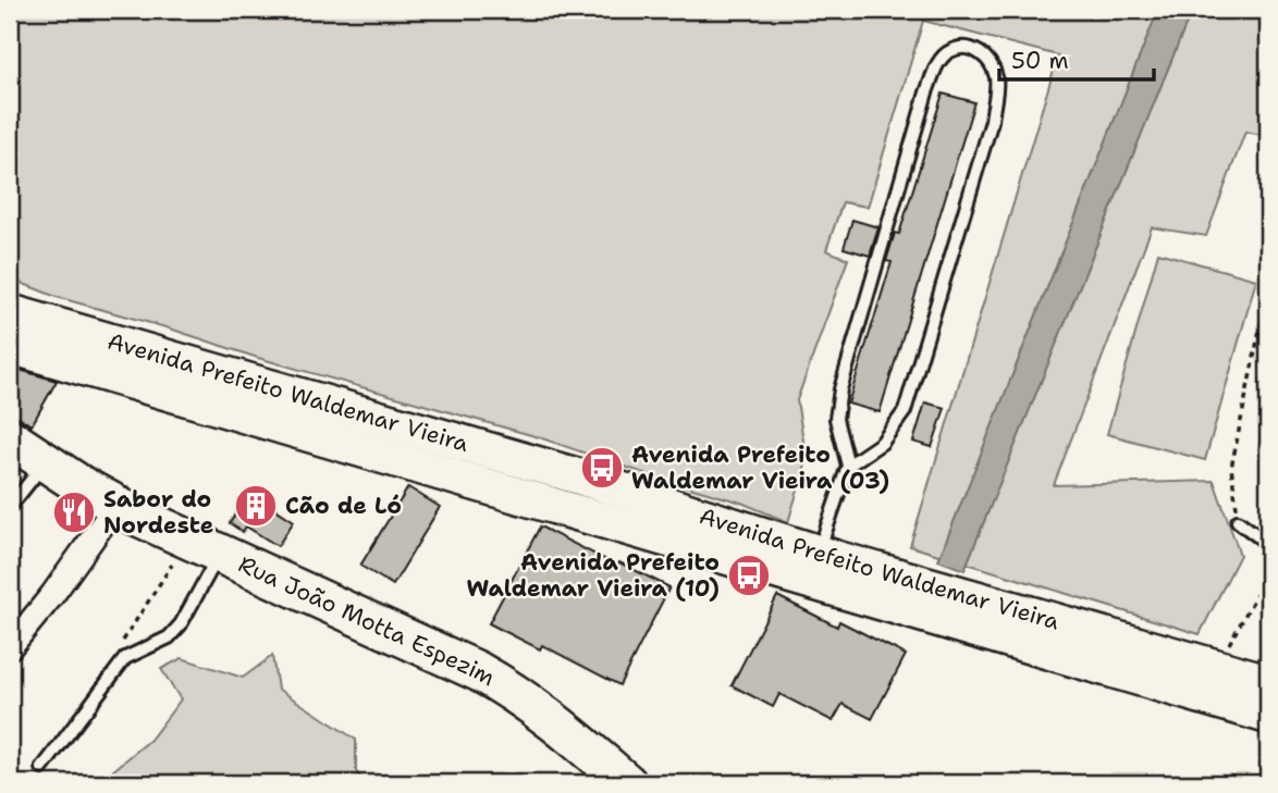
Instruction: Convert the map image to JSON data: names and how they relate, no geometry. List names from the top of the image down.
{
  "streets": {
    "main road": ["Avenida Prefeito Waldemar Vieira", "Rua João Motta Espezim"]
  },
  "places": {
    "bus stop": ["Avenida Prefeito Waldemar Vieira (03)", "Avenida Prefeito Waldemar Vieira (10)"],
    "building": ["Cão de Ló"],
    "restaurant": ["Sabor do Nordeste"]
  },
  "scale_bar": "50 m"
}
